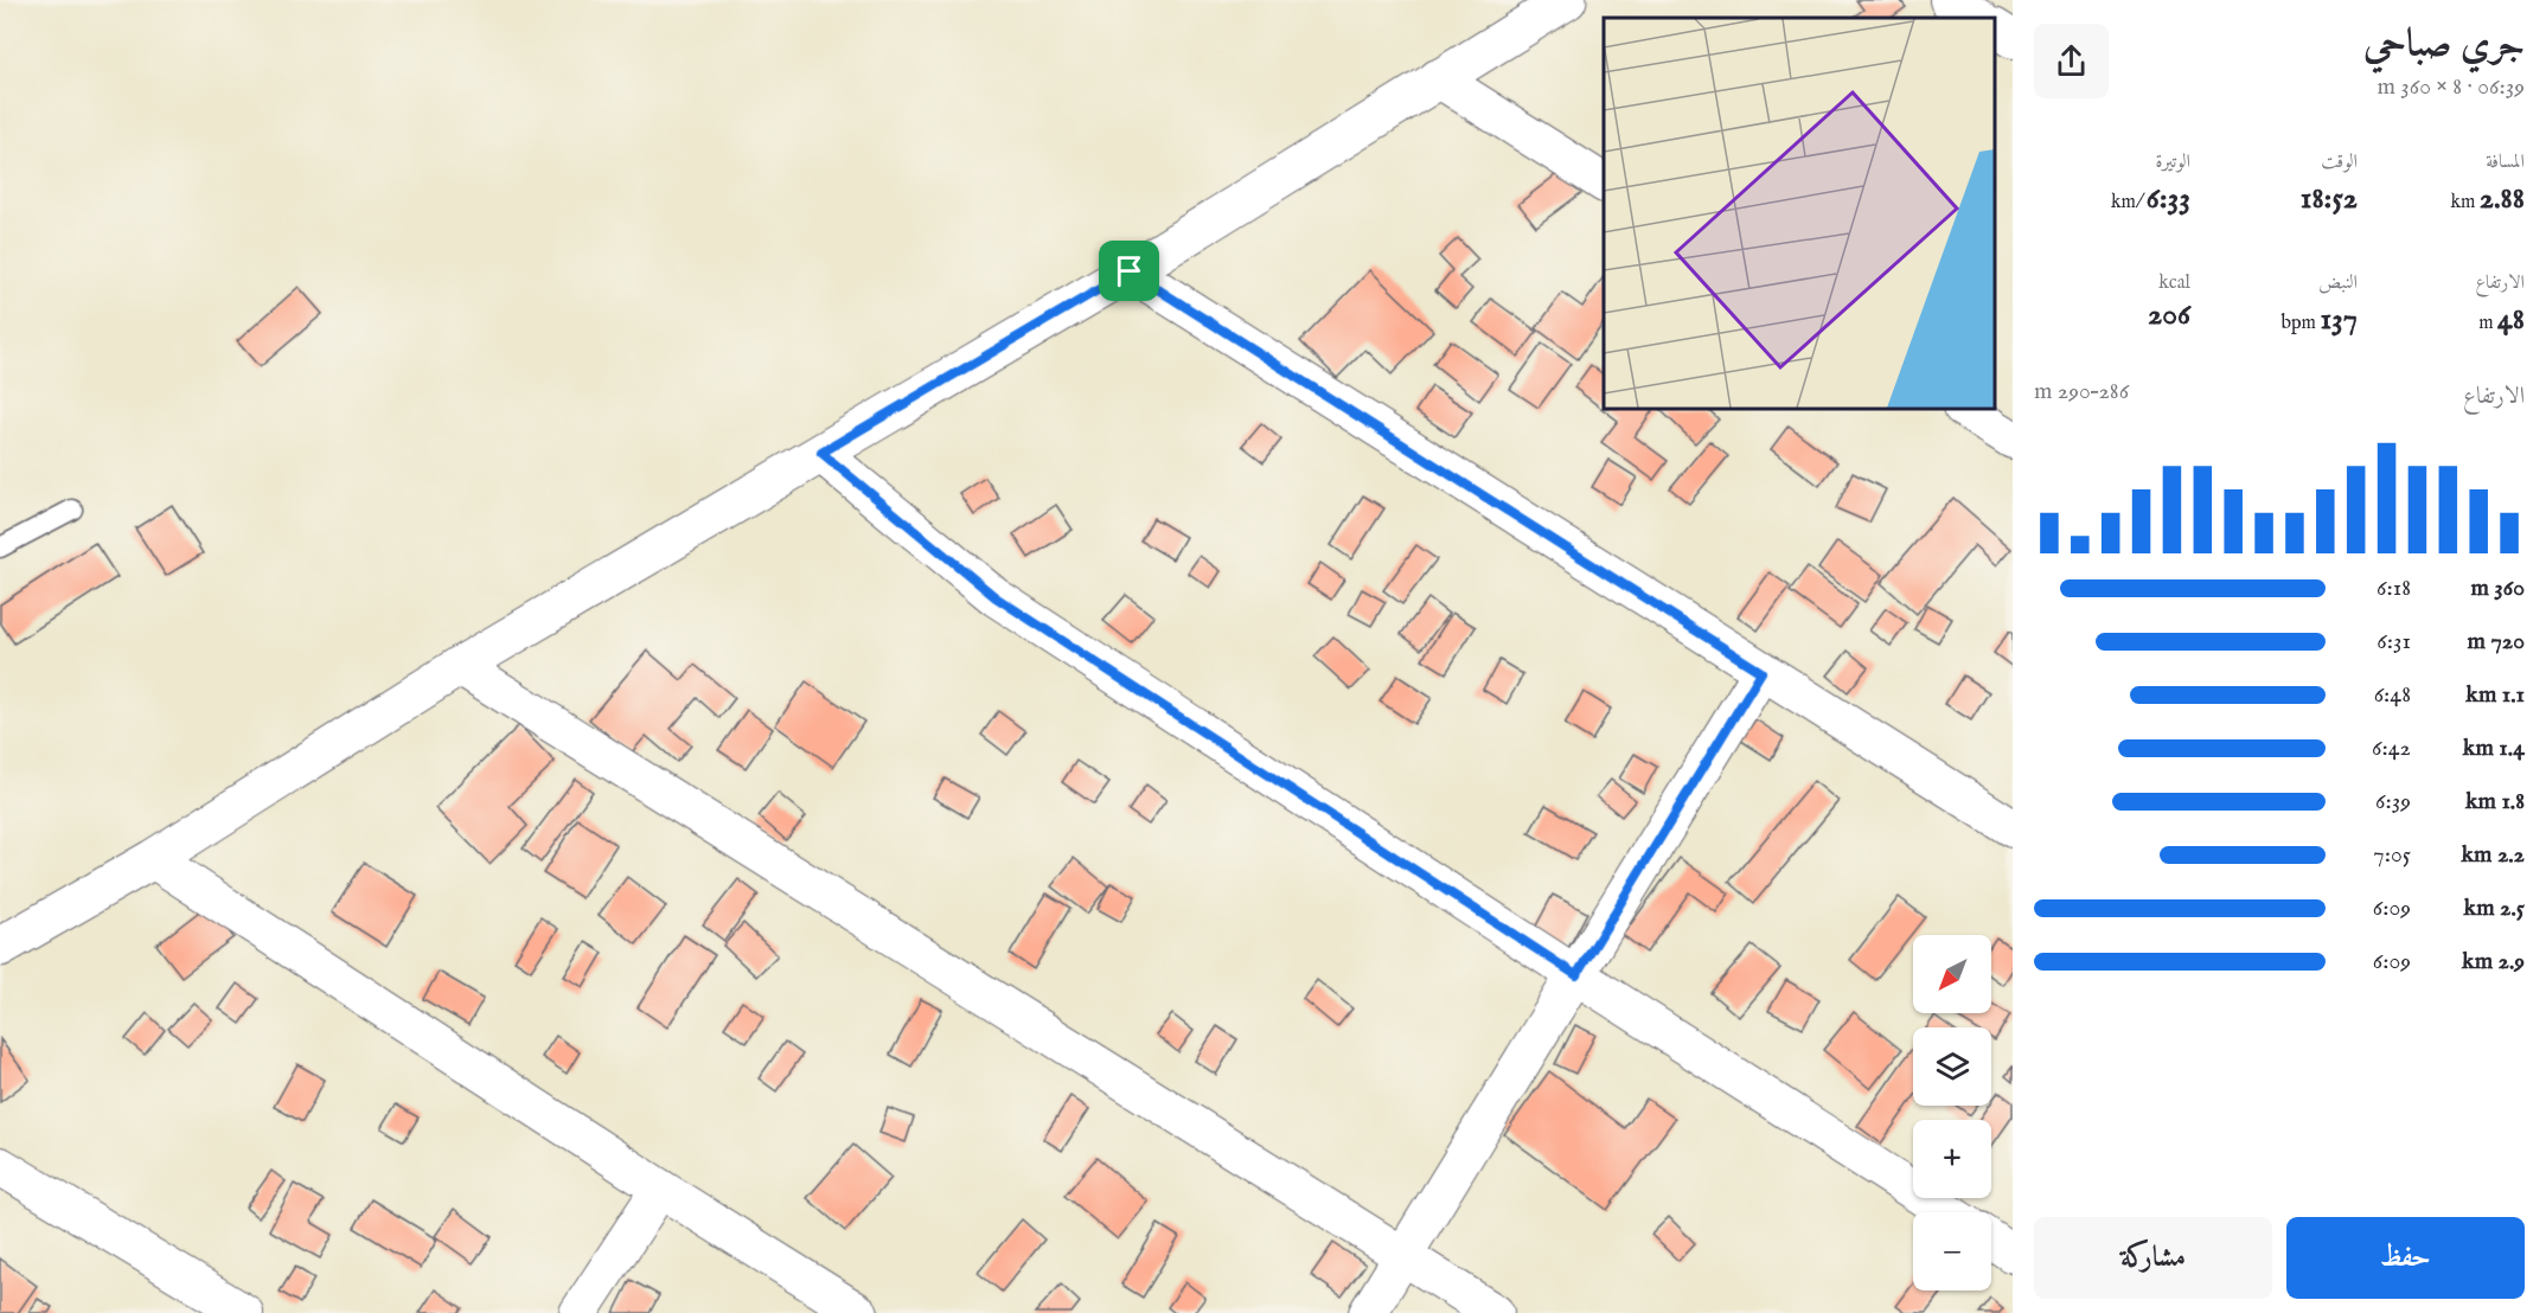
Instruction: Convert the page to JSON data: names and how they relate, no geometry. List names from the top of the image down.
{
  "north": "bottom left",
  "page": {
    "heading": ["جري صباحي", "06:39 · 8 × 360 m"],
    "stats": [
      ["المسافة", "2.88 km"],
      ["الوقت", "18:52"],
      ["الوتيرة", "6:33 /km"],
      ["الارتفاع", "48 m"],
      ["النبض", "137 bpm"],
      ["kcal", "206"]
    ],
    "chart": ["الارتفاع", "286–290 m"],
    "list": [
      {
        "name": "360 m",
        "note": "6:18"
      },
      {
        "name": "720 m",
        "note": "6:31"
      },
      {
        "name": "1.1 km",
        "note": "6:48"
      },
      {
        "name": "1.4 km",
        "note": "6:42"
      },
      {
        "name": "1.8 km",
        "note": "6:39"
      },
      {
        "name": "2.2 km",
        "note": "7:05"
      },
      {
        "name": "2.5 km",
        "note": "6:09"
      },
      {
        "name": "2.9 km",
        "note": "6:09"
      }
    ],
    "map_buttons": ["+", "−"],
    "buttons": ["حفظ", "مشاركة"]
  }
}
